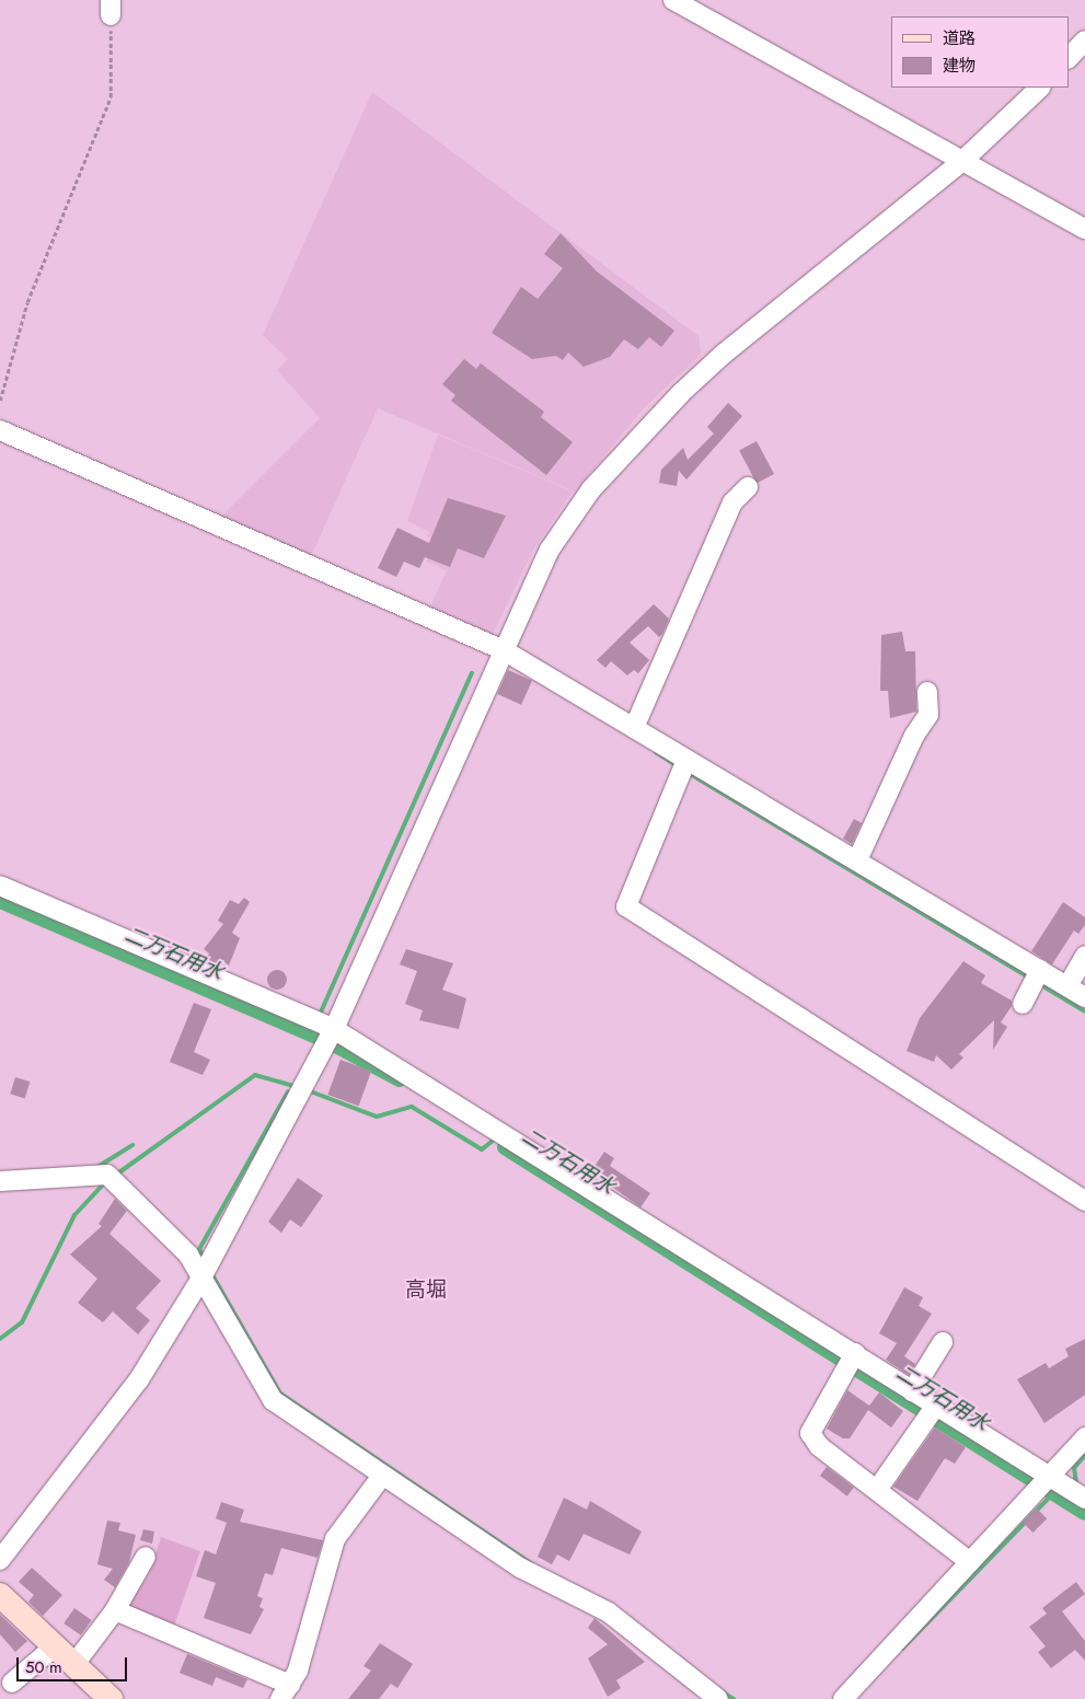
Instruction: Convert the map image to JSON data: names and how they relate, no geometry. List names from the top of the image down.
{
  "districts": ["高堀"],
  "water": ["二万石用水"],
  "legend": ["道路", "建物"],
  "scale_bar": "50 m"
}
